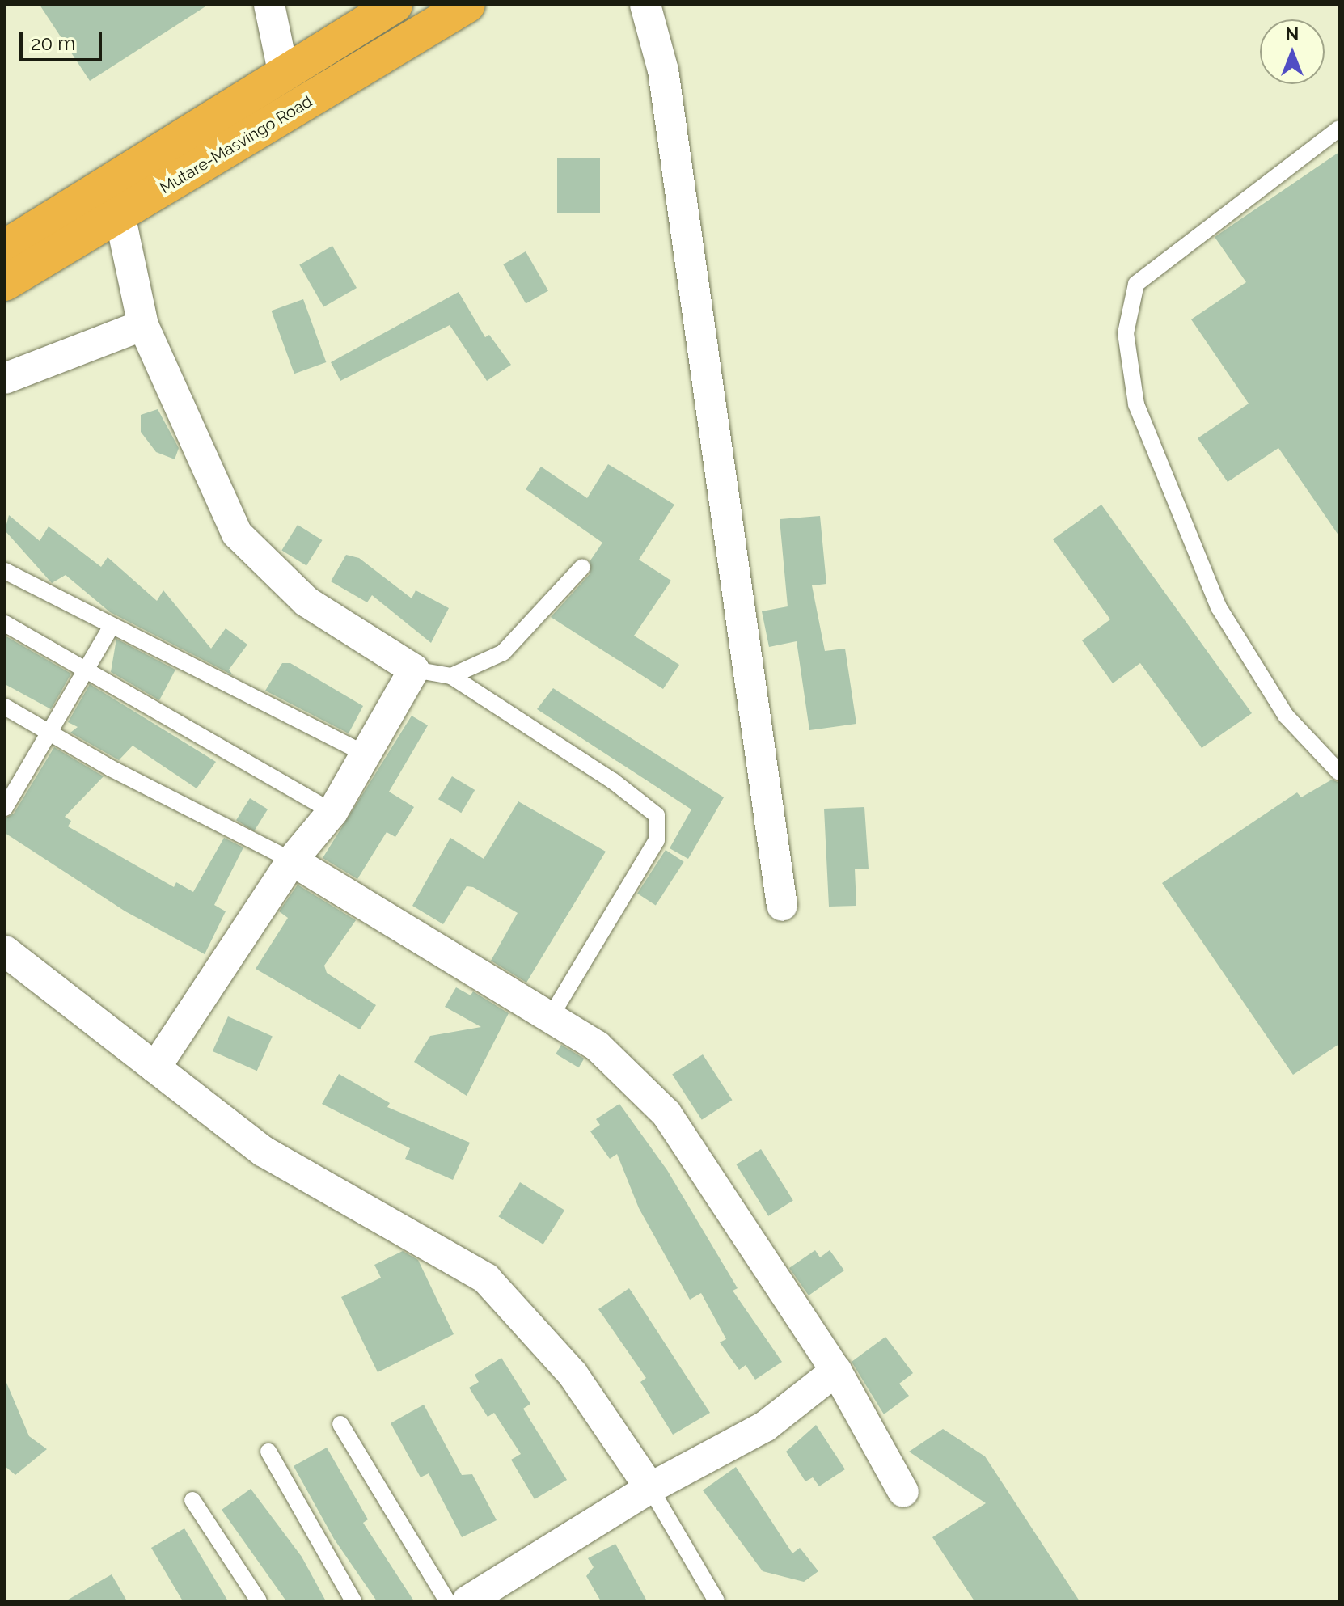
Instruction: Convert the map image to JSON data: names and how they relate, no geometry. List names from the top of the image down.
{
  "streets": {
    "highway": ["Mutare-Masvingo Road"]
  },
  "scale_bar": "20 m",
  "north": "top"
}
